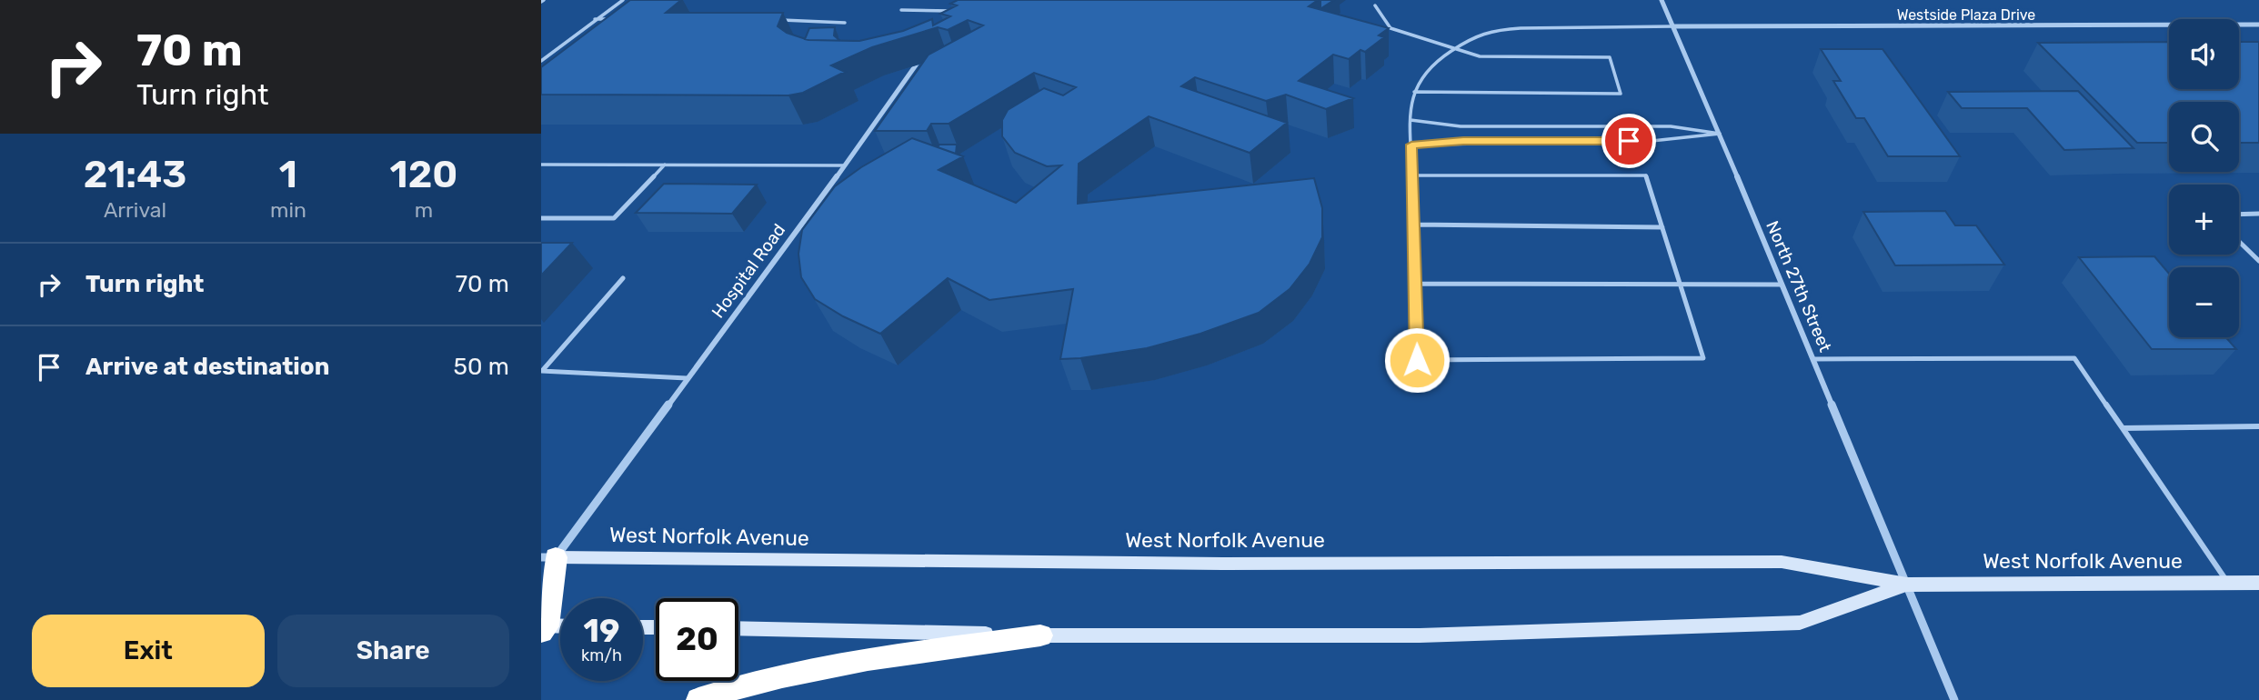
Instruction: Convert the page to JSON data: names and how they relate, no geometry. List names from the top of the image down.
{
  "streets": {
    "main road": ["West Norfolk Avenue"],
    "street": ["Westside Plaza Drive", "Hospital Road", "North 27th Street"]
  },
  "crossings": [
    ["Westside Plaza Drive", "North 27th Street"],
    ["Hospital Road", "West Norfolk Avenue"],
    ["North 27th Street", "West Norfolk Avenue"]
  ],
  "page": {
    "turn": ["70 m", "Turn right"],
    "map_buttons": ["+", "−"],
    "eta": [
      "21:43",
      "Arrival",
      "1",
      "min",
      "120",
      "m"
    ],
    "list": [
      {
        "name": "Turn right",
        "value": "70 m"
      },
      {
        "name": "Arrive at destination",
        "value": "50 m"
      }
    ],
    "speed": "19 km/h",
    "limit": "20",
    "buttons": ["Exit", "Share"]
  }
}
